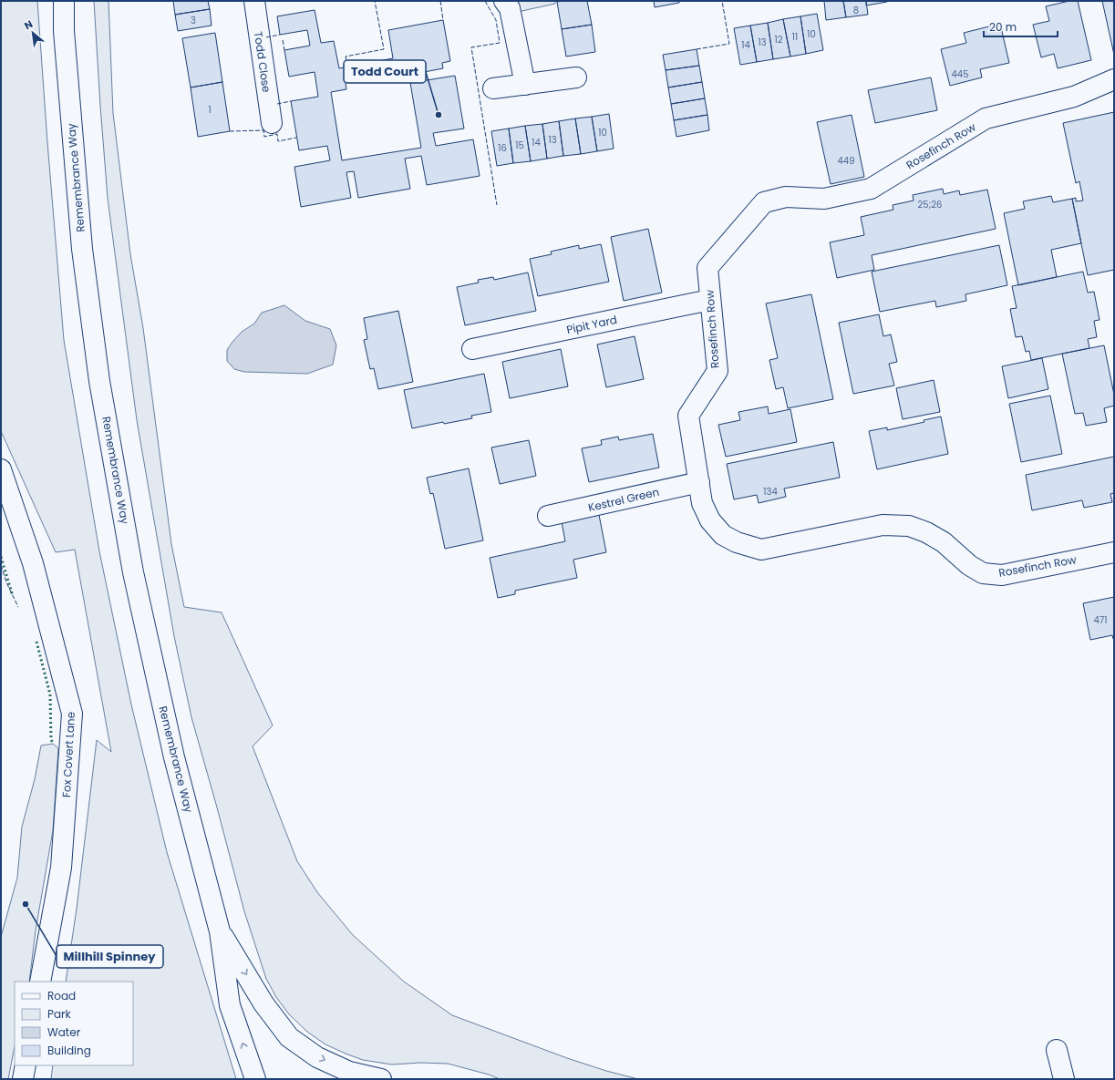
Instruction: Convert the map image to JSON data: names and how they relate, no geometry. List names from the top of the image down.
{
  "streets": {
    "main road": [
      "Todd Close",
      "Rosefinch Row",
      "Remembrance Way",
      "Pipit Yard",
      "Kestrel Green",
      "Fox Covert Lane"
    ]
  },
  "crossings": [
    ["Rosefinch Row", "Pipit Yard"],
    ["Rosefinch Row", "Kestrel Green"]
  ],
  "places": ["Todd Court", "Millhill Spinney"],
  "house_numbers": [
    "8",
    "3",
    "10",
    "11",
    "12",
    "13",
    "14",
    "445",
    "1",
    "10",
    "13",
    "14",
    "15",
    "16",
    "449",
    "25;26",
    "134",
    "471"
  ],
  "legend": [
    "Road",
    "Park",
    "Water",
    "Building"
  ],
  "scale_bar": "20 m",
  "north": "top left"
}
